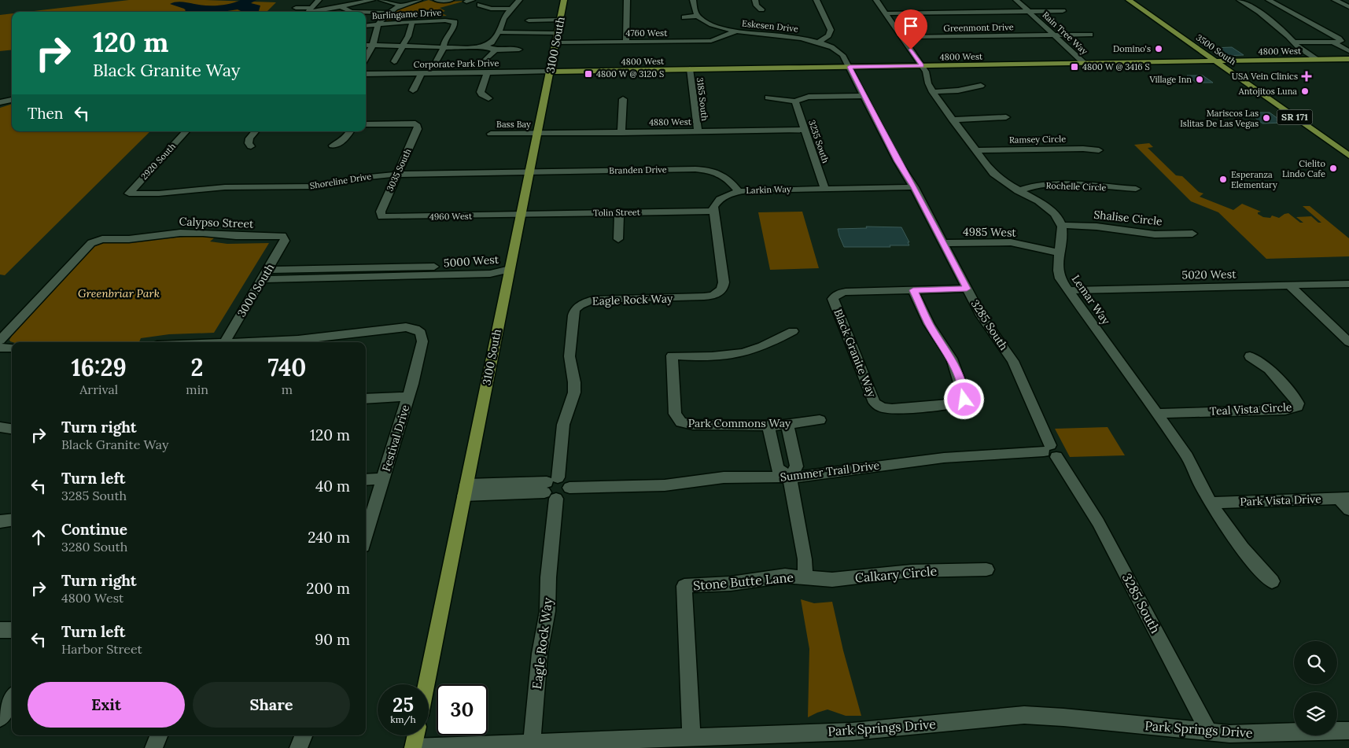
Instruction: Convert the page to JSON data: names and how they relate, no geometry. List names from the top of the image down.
{
  "streets": {
    "main road": [
      "3100 South",
      "3500 South",
      "4800 West",
      "SR 171"
    ],
    "street": [
      "Burlingame Drive",
      "Eskesen Drive",
      "Greenmont Drive",
      "4760 West",
      "Rain Tree Way",
      "Corporate Park Drive",
      "3185 South",
      "4880 West",
      "Bass Bay",
      "Ramsey Circle",
      "3235 South",
      "2920 South",
      "3035 South",
      "Branden Drive",
      "Shoreline Drive",
      "Rochelle Circle",
      "Larkin Way",
      "Tolin Street",
      "4960 West",
      "Shalise Circle",
      "Calypso Street",
      "4985 West",
      "5000 West",
      "5020 West",
      "3000 South",
      "Eagle Rock Way",
      "Lemar Way",
      "3285 South",
      "Black Granite Way",
      "Teal Vista Circle",
      "Park Commons Way",
      "Festival Drive",
      "Summer Trail Drive",
      "Park Vista Drive",
      "Calkary Circle",
      "Stone Butte Lane",
      "Park Springs Drive"
    ]
  },
  "crossings": [
    ["Eskesen Drive", "4760 West"],
    ["Eskesen Drive", "4800 West"],
    ["Eskesen Drive", "3285 South"],
    ["Greenmont Drive", "Rain Tree Way"],
    ["4760 West", "3100 South"],
    ["Rain Tree Way", "4800 West"],
    ["3100 South", "4800 West"],
    ["3100 South", "Corporate Park Drive"],
    ["3100 South", "4880 West"],
    ["3100 South", "Bass Bay"],
    ["3100 South", "Branden Drive"],
    ["3100 South", "Shoreline Drive"],
    ["3100 South", "Tolin Street"],
    ["3100 South", "4960 West"],
    ["3100 South", "5000 West"],
    ["3500 South", "4800 West"],
    ["4800 West", "Corporate Park Drive"],
    ["4800 West", "3185 South"],
    ["3185 South", "4880 West"],
    ["4880 West", "Bass Bay"],
    ["4880 West", "3235 South"],
    ["3235 South", "Larkin Way"],
    ["2920 South", "Shoreline Drive"],
    ["3035 South", "Shoreline Drive"],
    ["3035 South", "4960 West"],
    ["Branden Drive", "Shoreline Drive"],
    ["Branden Drive", "Larkin Way"],
    ["Larkin Way", "Tolin Street"],
    ["Larkin Way", "Eagle Rock Way"],
    ["Larkin Way", "3285 South"],
    ["Tolin Street", "4960 West"],
    ["Tolin Street", "Eagle Rock Way"],
    ["Shalise Circle", "Lemar Way"],
    ["Calypso Street", "3000 South"],
    ["4985 West", "Lemar Way"],
    ["4985 West", "3285 South"],
    ["5000 West", "3000 South"],
    ["5020 West", "Lemar Way"],
    ["Eagle Rock Way", "Summer Trail Drive"],
    ["Eagle Rock Way", "Park Springs Drive"],
    ["Lemar Way", "Teal Vista Circle"],
    ["Lemar Way", "Park Vista Drive"],
    ["3285 South", "Black Granite Way"],
    ["3285 South", "Summer Trail Drive"],
    ["3285 South", "Park Springs Drive"],
    ["Summer Trail Drive", "Stone Butte Lane"],
    ["Calkary Circle", "Stone Butte Lane"],
    ["Stone Butte Lane", "Park Springs Drive"]
  ],
  "parks": ["Greenbriar Park"],
  "places": {
    "other": [
      "Domino's",
      "Village Inn",
      "Antojitos Luna",
      "Mariscos Las Islitas De Las Vegas",
      "Cielito Lindo Cafe",
      "Esperanza Elementary"
    ],
    "transit": ["4800 W @ 3416 S", "4800 W @ 3120 S"],
    "health": ["USA Vein Clinics"]
  },
  "page": {
    "turn": ["120 m", "Black Granite Way"],
    "then": "Then",
    "eta": [
      "16:29",
      "Arrival",
      "2",
      "min",
      "740",
      "m"
    ],
    "list": [
      {
        "name": "Turn right",
        "note": "Black Granite Way",
        "value": "120 m"
      },
      {
        "name": "Turn left",
        "note": "3285 South",
        "value": "40 m"
      },
      {
        "name": "Continue",
        "note": "3280 South",
        "value": "240 m"
      },
      {
        "name": "Turn right",
        "note": "4800 West",
        "value": "200 m"
      },
      {
        "name": "Turn left",
        "note": "Harbor Street",
        "value": "90 m"
      }
    ],
    "buttons": ["Exit", "Share"],
    "speed": "25 km/h",
    "limit": "30"
  }
}
